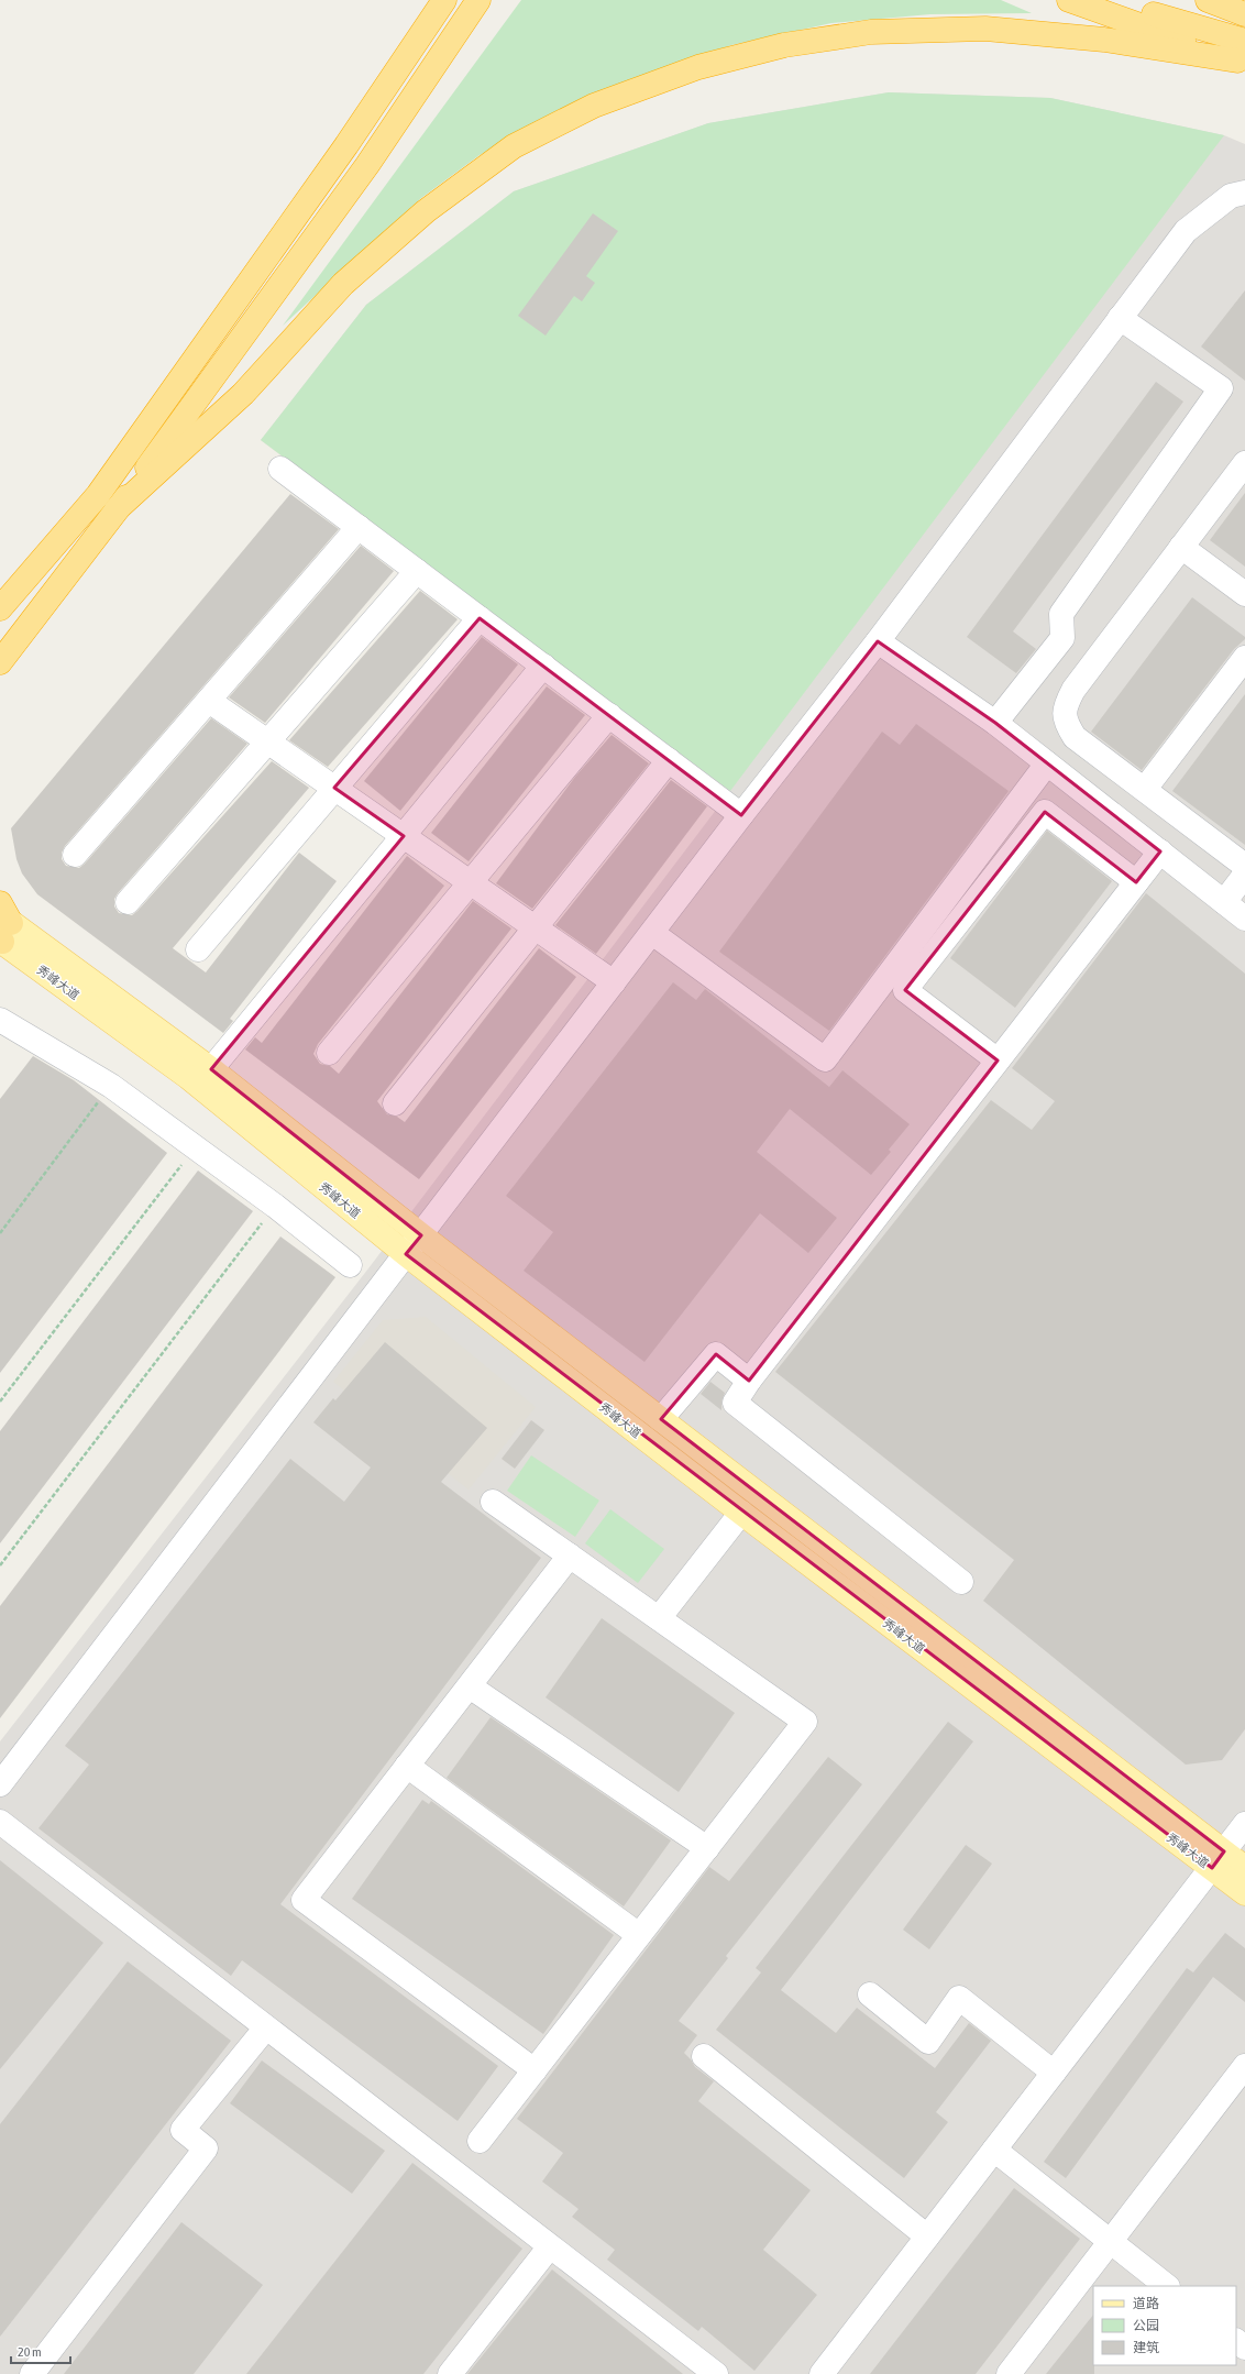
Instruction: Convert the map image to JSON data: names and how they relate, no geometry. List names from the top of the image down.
{
  "streets": {
    "main road": ["秀峰大道"]
  },
  "legend": ["道路", "公园", "建筑"],
  "scale_bar": "20 m"
}
